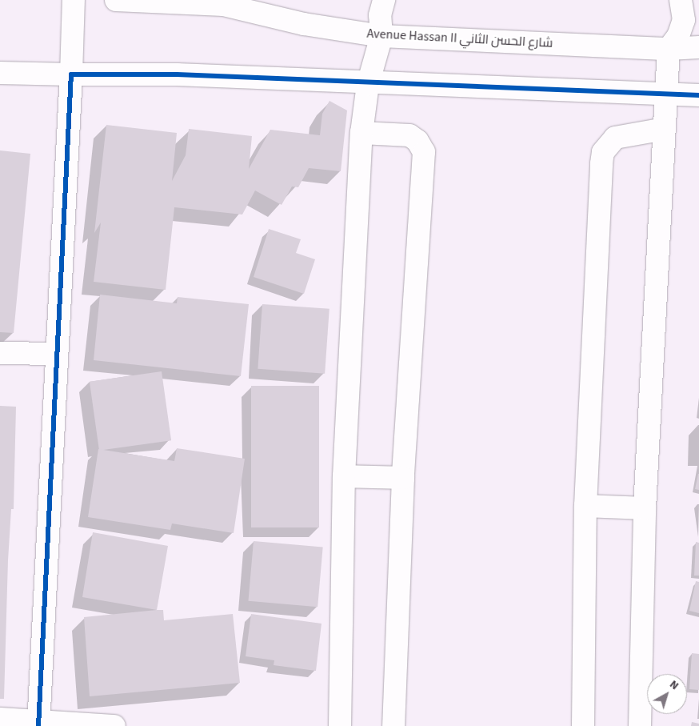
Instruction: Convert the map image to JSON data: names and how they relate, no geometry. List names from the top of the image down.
{
  "streets": {
    "street": ["Avenue Hassan II شارع الحسن الثاني"]
  },
  "north": "top right"
}
